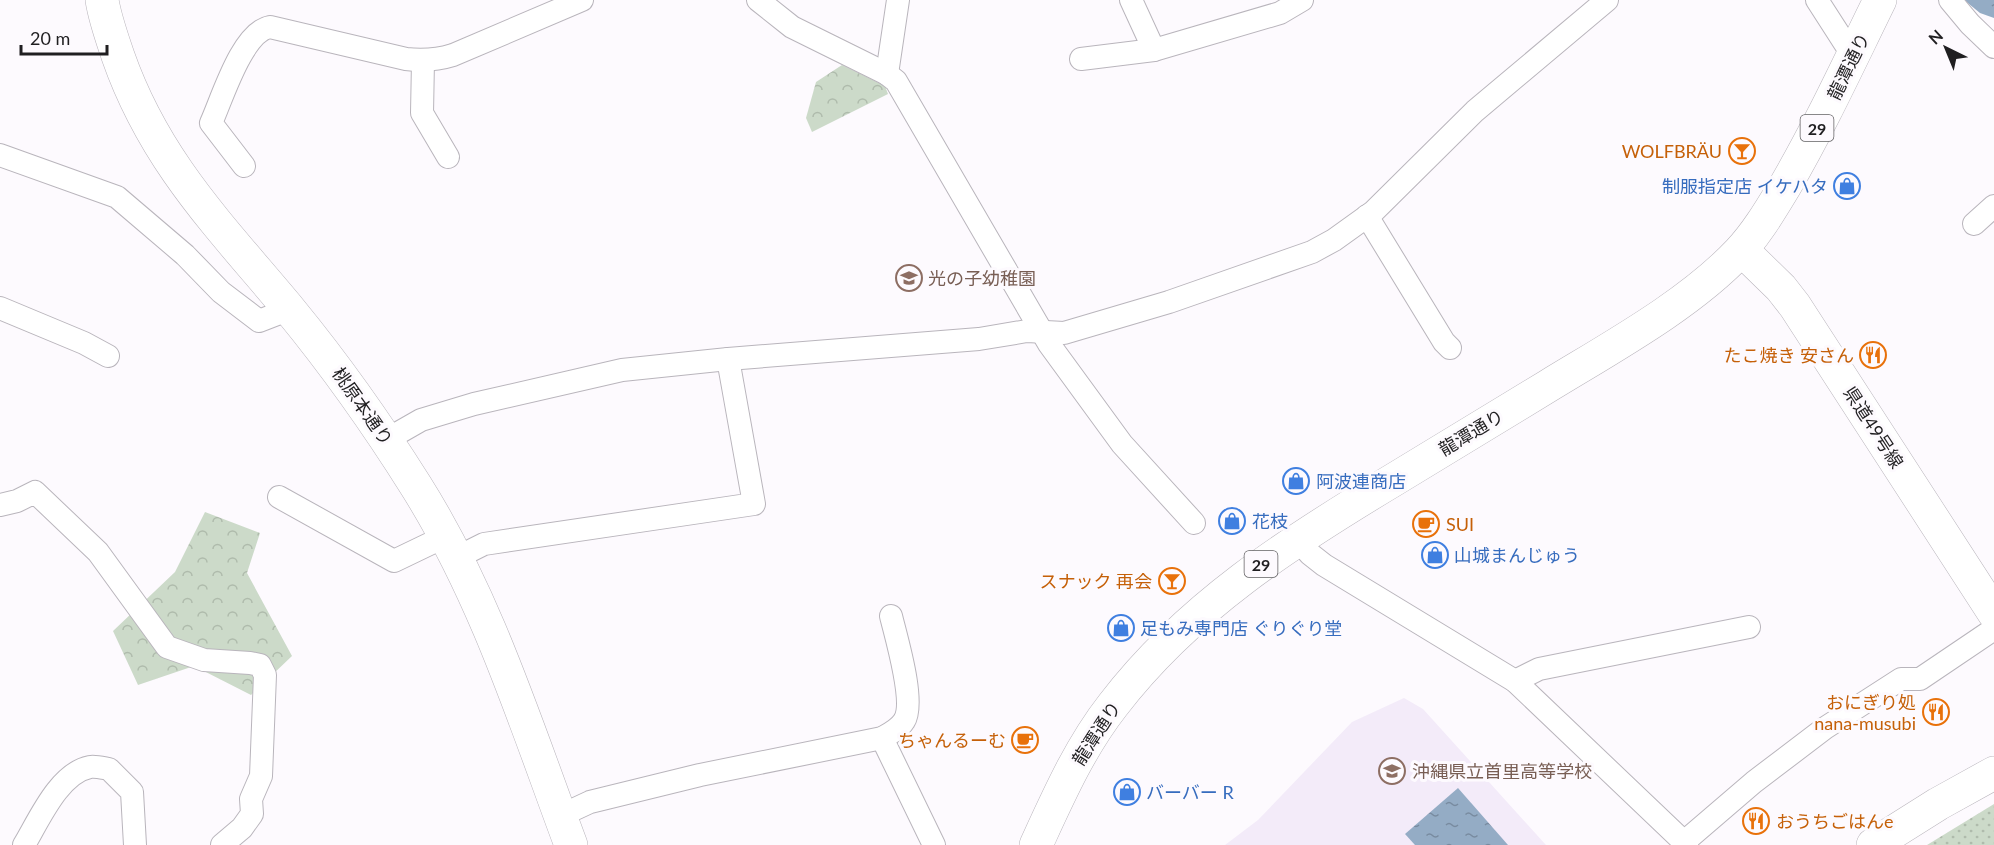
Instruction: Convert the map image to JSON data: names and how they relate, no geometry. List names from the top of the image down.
{
  "streets": {
    "main road": [
      "龍潭通り",
      "29",
      "桃原本通り",
      "県道49号線"
    ]
  },
  "crossings": [
    ["龍潭通り", "県道49号線"]
  ],
  "places": {
    "bar": ["WOLFBRÄU", "スナック 再会"],
    "shop": [
      "制服指定店 イケハタ",
      "阿波連商店",
      "花枝",
      "山城まんじゅう",
      "足もみ専門店 ぐりぐり堂",
      "バーバー R"
    ],
    "school or university": ["光の子幼稚園", "沖縄県立首里高等学校"],
    "restaurant": ["たこ焼き 安さん", "おにぎり処 nana-musubi", "おうちごはんe"],
    "cafe": ["SUI", "ちゃんるーむ"]
  },
  "scale_bar": "20 m",
  "north": "top left"
}
